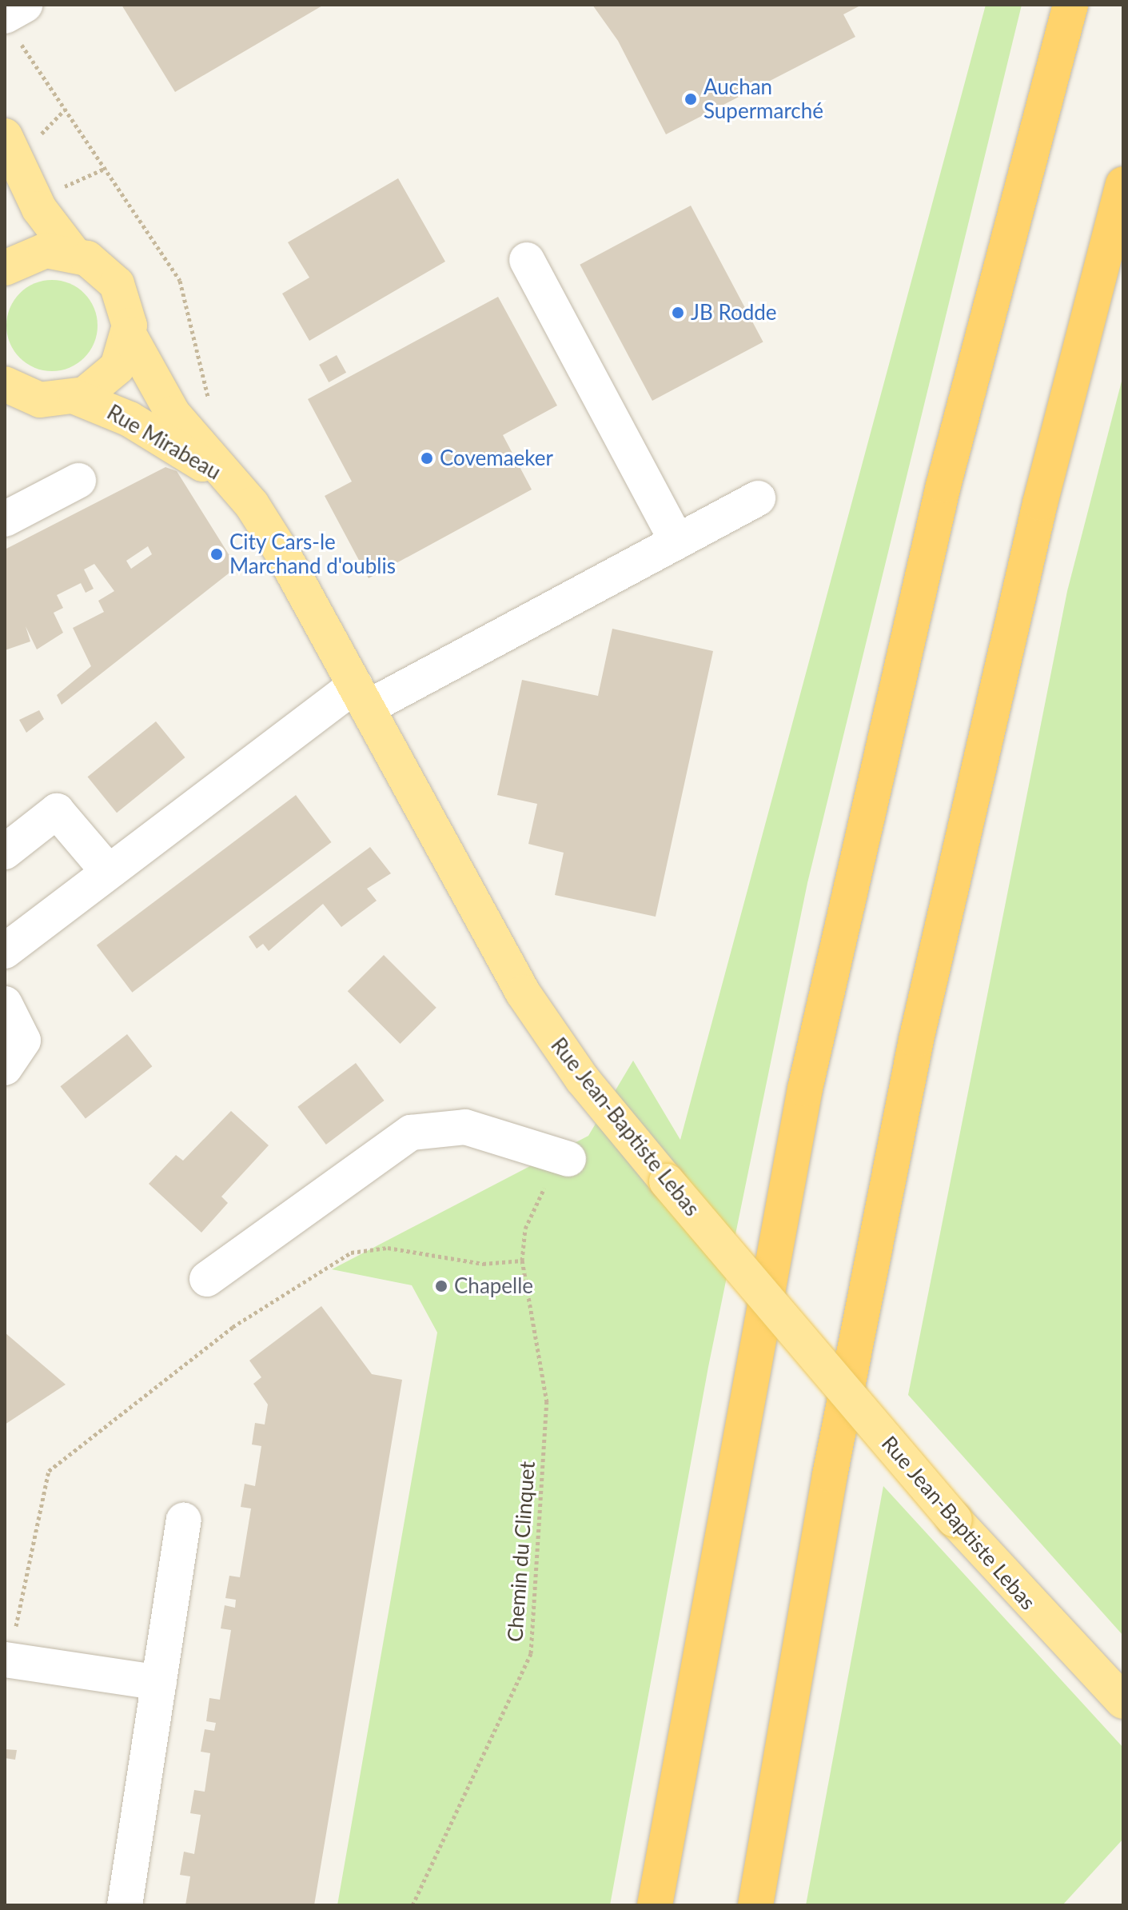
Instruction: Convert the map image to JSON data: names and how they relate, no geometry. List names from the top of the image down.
{
  "streets": {
    "main road": ["Rue Mirabeau", "Rue Jean-Baptiste Lebas"],
    "path": ["Chemin du Clinquet"]
  },
  "crossings": [
    ["Rue Mirabeau", "Rue Jean-Baptiste Lebas"]
  ],
  "places": [
    "Auchan Supermarché",
    "JB Rodde",
    "Covemaeker",
    "City Cars-le Marchand d'oublis",
    "Chapelle"
  ]
}
